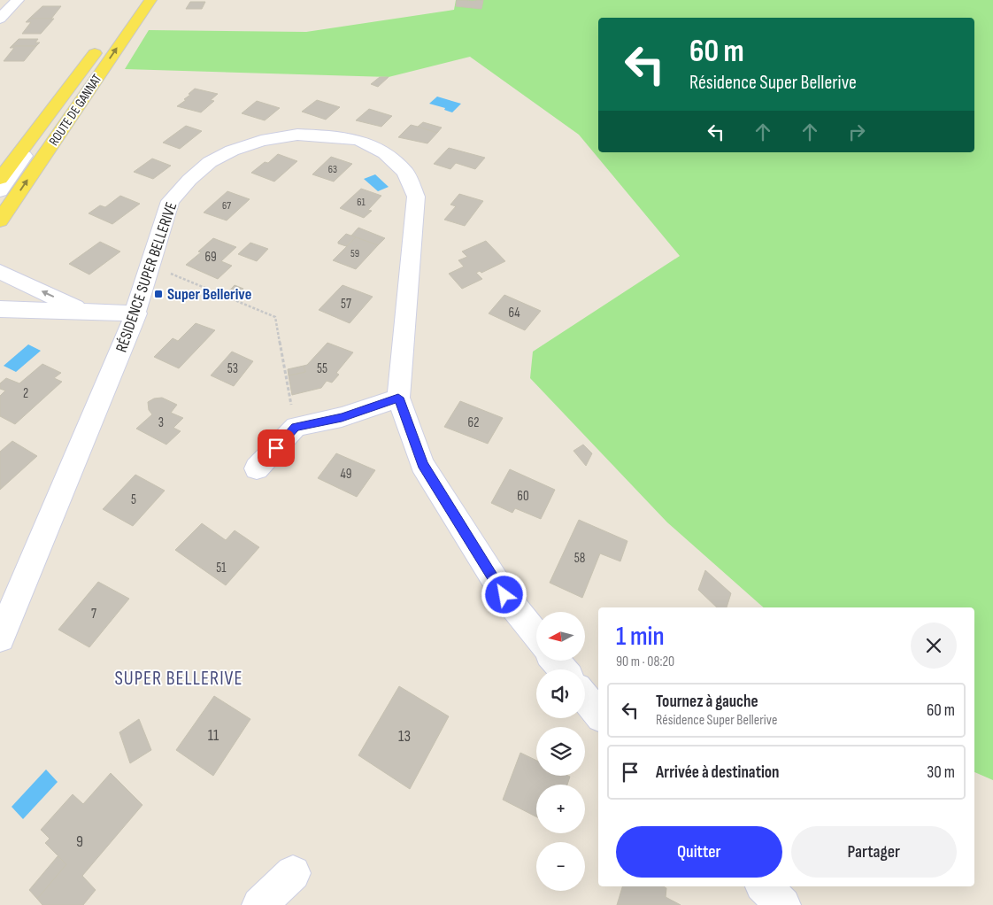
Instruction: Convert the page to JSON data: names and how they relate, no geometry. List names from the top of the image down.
{
  "streets": {
    "main road": ["ROUTE DE GANNAT"],
    "street": ["RÉSIDENCE SUPER BELLERIVE"]
  },
  "districts": ["SUPER BELLERIVE"],
  "places": {
    "transit": ["Super Bellerive"]
  },
  "house_numbers": [
    "63",
    "61",
    "67",
    "59",
    "69",
    "57",
    "64",
    "53",
    "55",
    "2",
    "3",
    "62",
    "49",
    "60",
    "5",
    "58",
    "51",
    "7",
    "11",
    "13",
    "9"
  ],
  "north": "left",
  "page": {
    "turn": ["60 m", "Résidence Super Bellerive"],
    "heading": ["1 min", "90 m · 08:20"],
    "map_buttons": ["+", "−"],
    "list": [
      {
        "name": "Tournez à gauche",
        "note": "Résidence Super Bellerive",
        "value": "60 m"
      },
      {
        "name": "Arrivée à destination",
        "value": "30 m"
      }
    ],
    "buttons": ["Quitter", "Partager"]
  }
}
